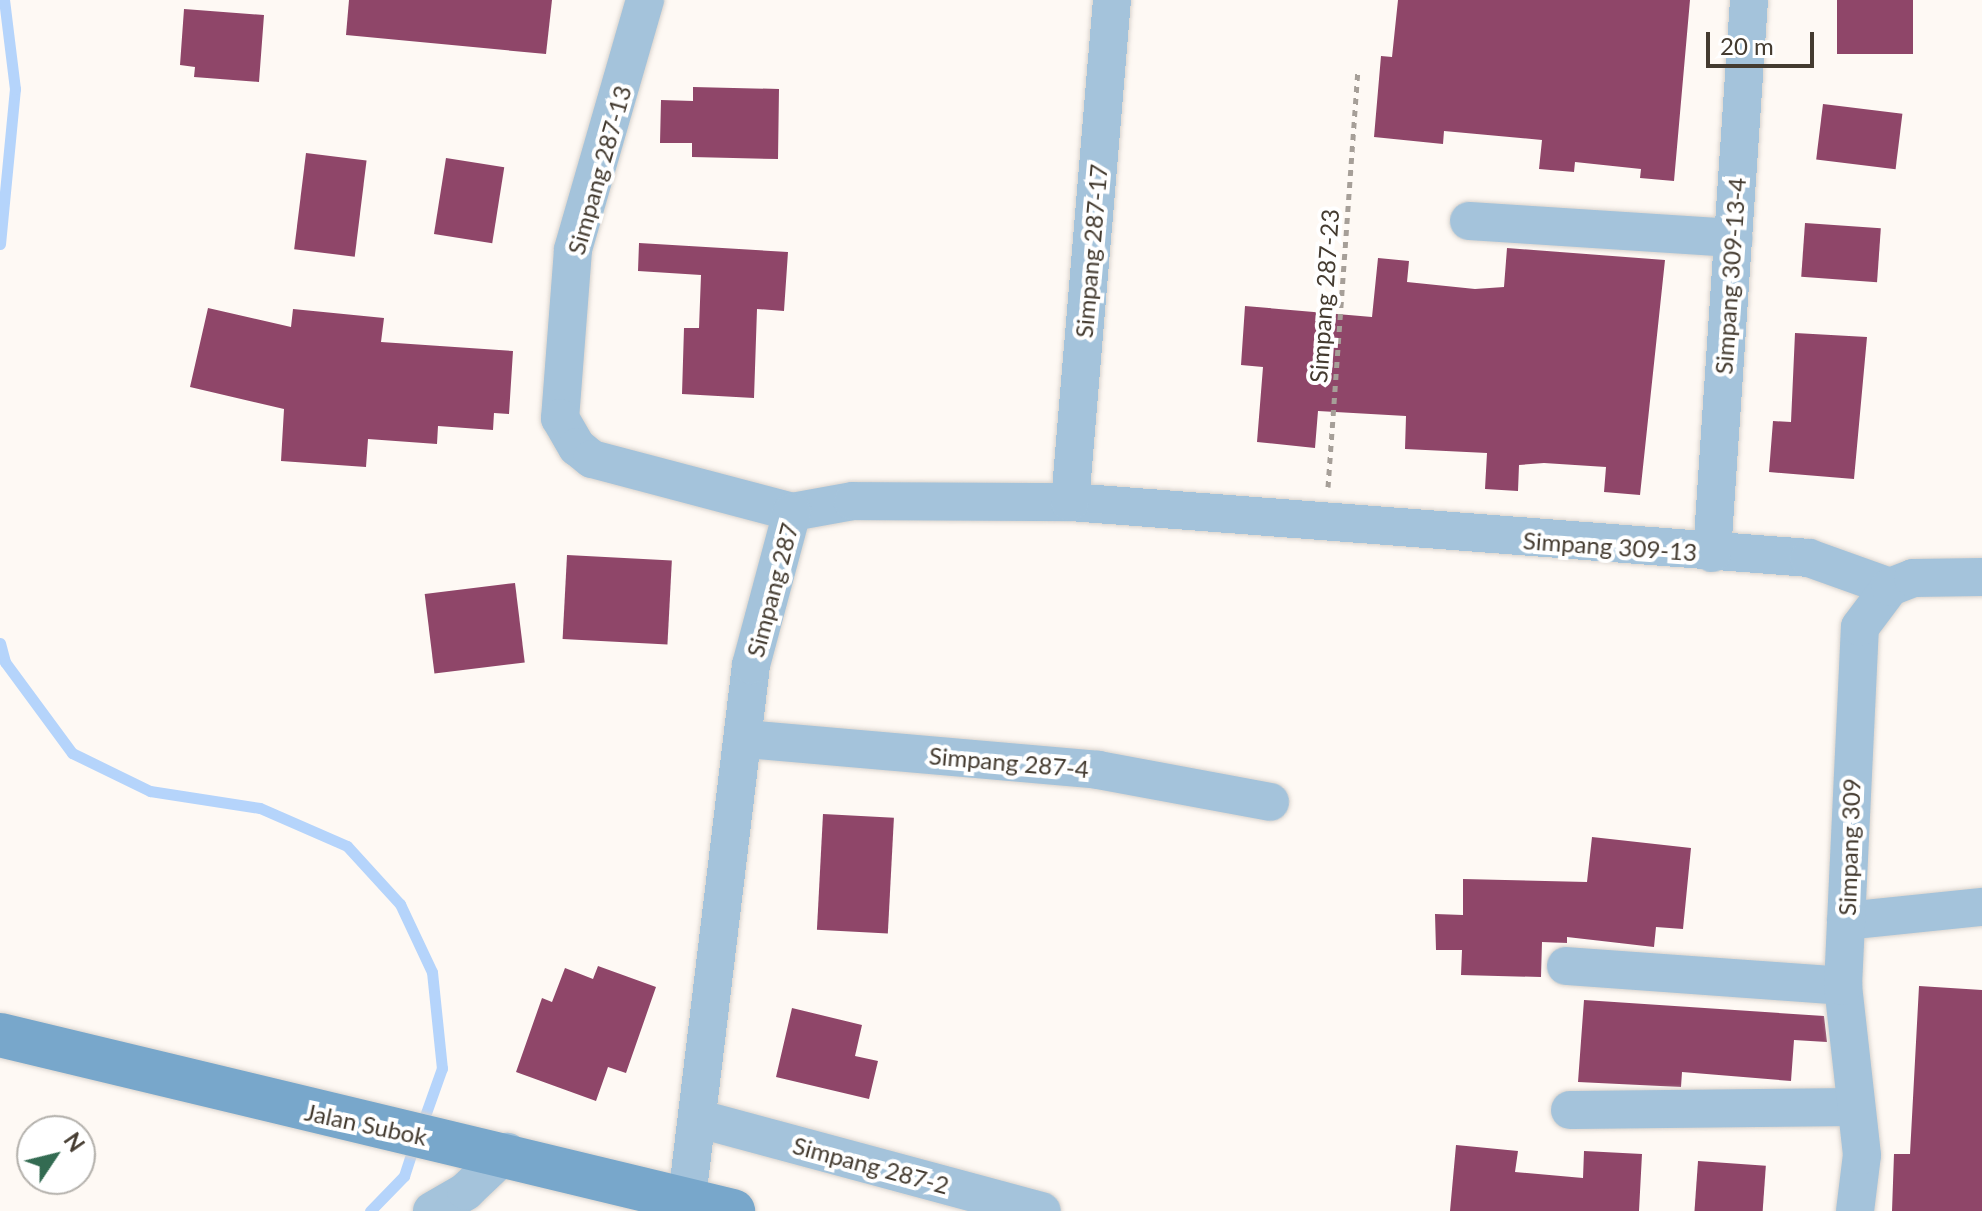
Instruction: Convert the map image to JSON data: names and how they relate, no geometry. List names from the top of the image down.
{
  "streets": {
    "main road": ["Jalan Subok"],
    "street": [
      "Simpang 287-13",
      "Simpang 287-17",
      "Simpang 309-13-4",
      "Simpang 309-13",
      "Simpang 287",
      "Simpang 287-4",
      "Simpang 309",
      "Simpang 287-2"
    ],
    "path": ["Simpang 287-23"]
  },
  "crossings": [
    ["Simpang 287-13", "Simpang 287"],
    ["Simpang 287-17", "Simpang 287"],
    ["Simpang 309-13-4", "Simpang 309-13"],
    ["Simpang 287-23", "Simpang 309-13"],
    ["Simpang 287-23", "Simpang 287"],
    ["Simpang 309-13", "Simpang 287"],
    ["Simpang 309-13", "Simpang 309"],
    ["Simpang 287", "Simpang 287-4"],
    ["Simpang 287", "Jalan Subok"],
    ["Simpang 287", "Simpang 287-2"]
  ],
  "scale_bar": "20 m",
  "north": "top right"
}
